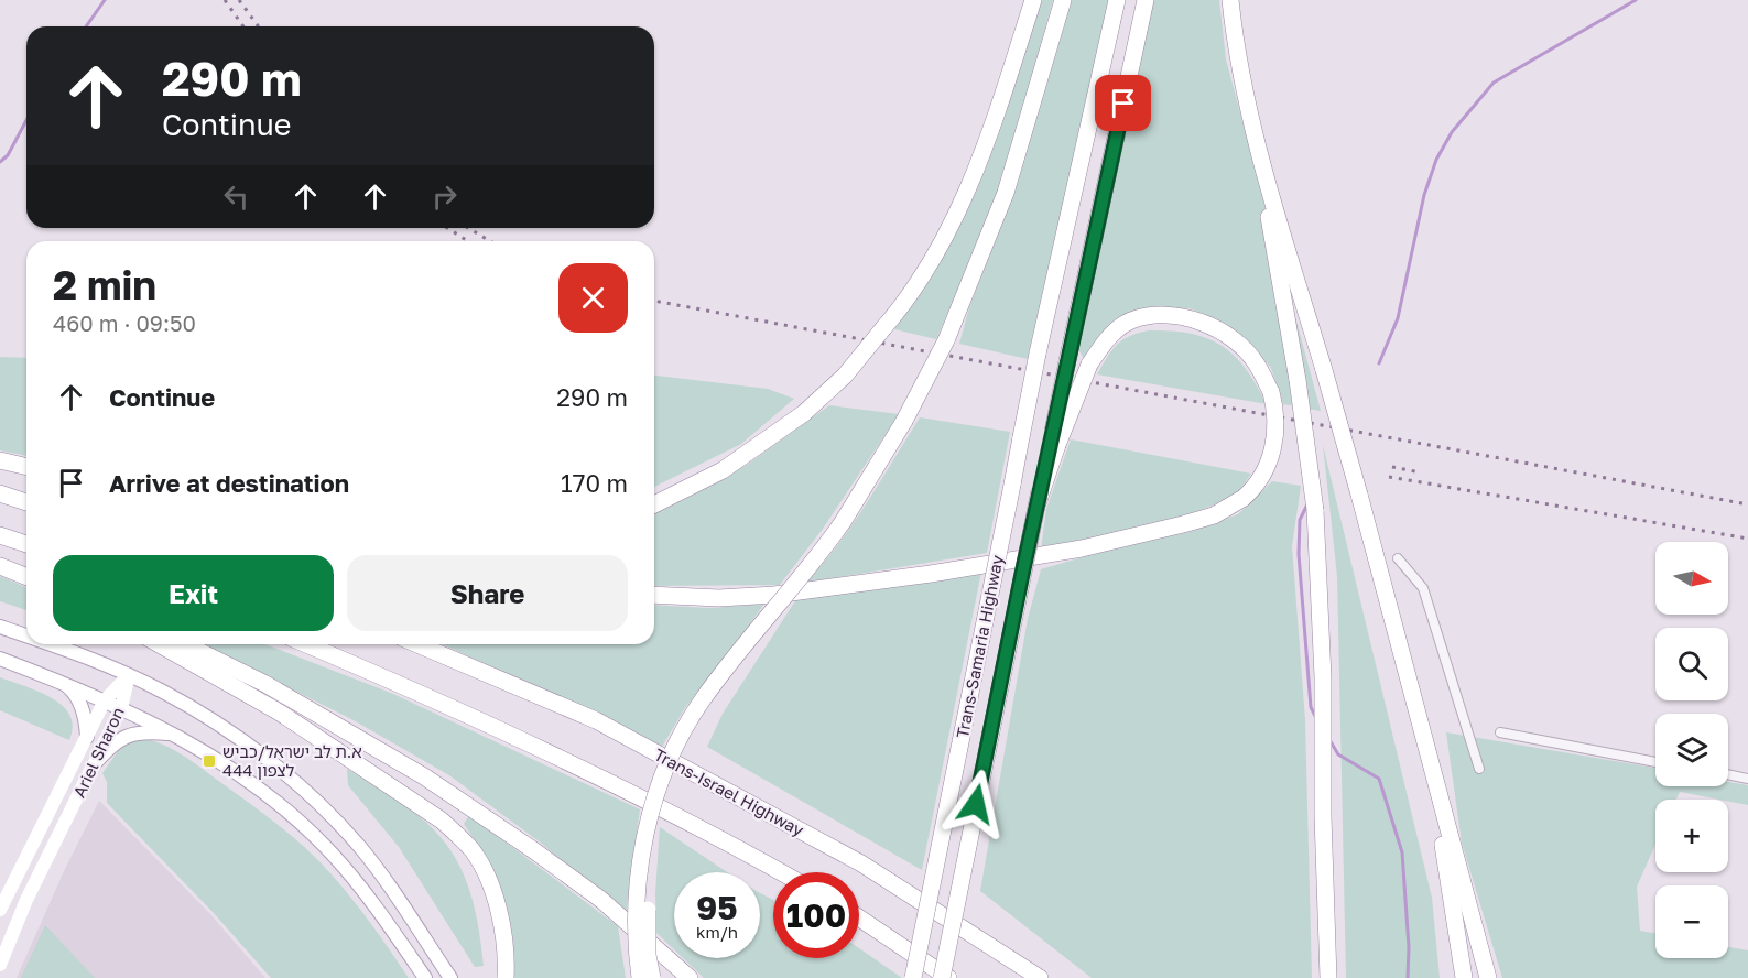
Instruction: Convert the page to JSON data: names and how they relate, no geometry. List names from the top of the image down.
{
  "streets": {
    "highway": ["Trans-Samaria Highway", "Trans-Israel Highway"],
    "main road": ["Ariel Sharon"]
  },
  "places": {
    "transit": ["א.ת לב ישראל/כביש 444 לצפון"]
  },
  "north": "right",
  "page": {
    "turn": ["290 m", "Continue"],
    "heading": ["2 min", "460 m · 09:50"],
    "list": [
      {
        "name": "Continue",
        "value": "290 m"
      },
      {
        "name": "Arrive at destination",
        "value": "170 m"
      }
    ],
    "map_buttons": ["+", "−"],
    "buttons": ["Exit", "Share"],
    "speed": "95 km/h",
    "limit": "100"
  }
}
